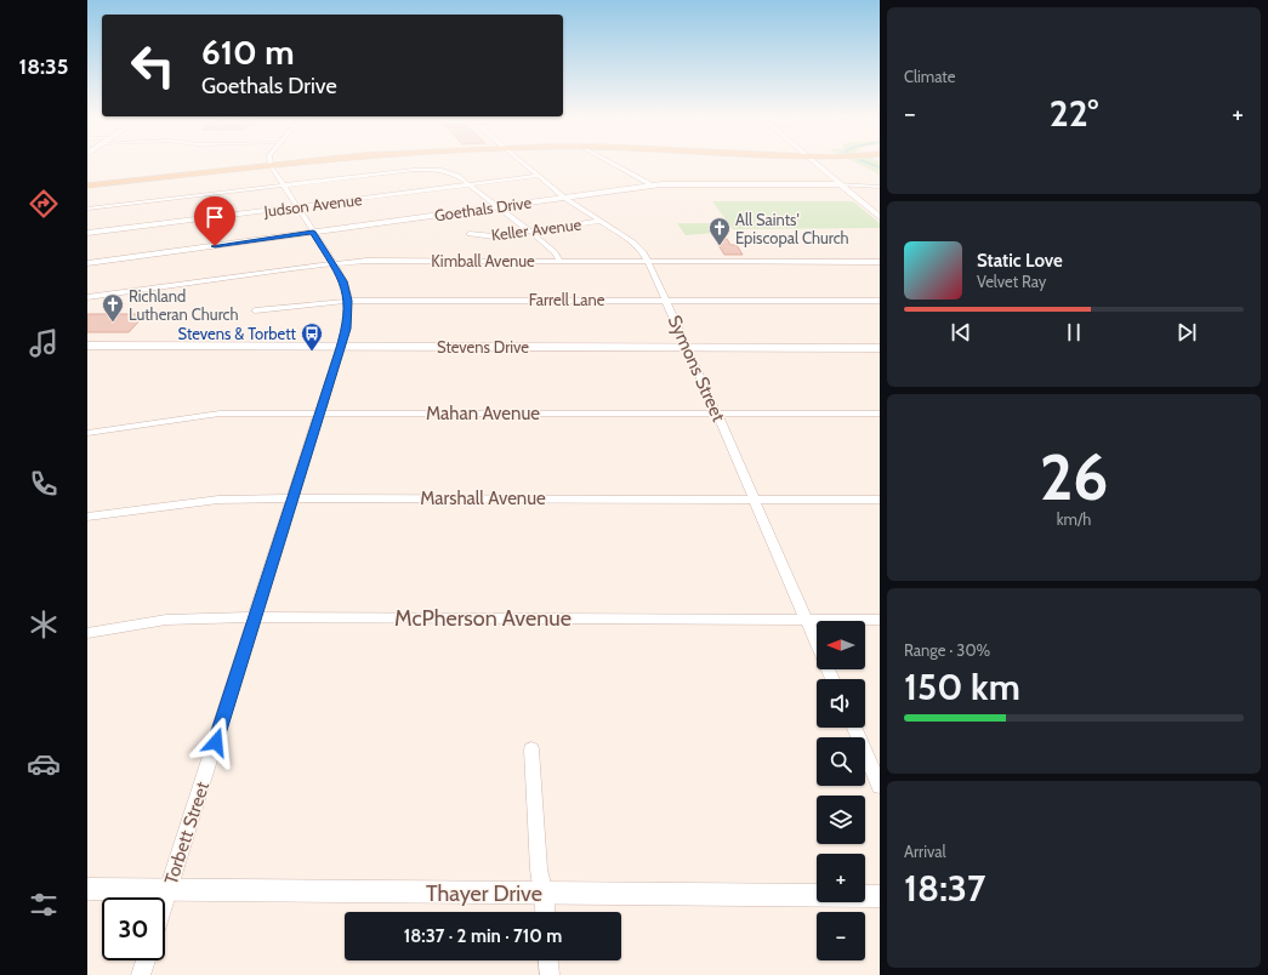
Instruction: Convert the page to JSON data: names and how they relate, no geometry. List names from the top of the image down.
{
  "streets": {
    "main road": ["Stevens Drive"],
    "street": [
      "Judson Avenue",
      "Goethals Drive",
      "Keller Avenue",
      "Kimball Avenue",
      "Farrell Lane",
      "Symons Street",
      "Mahan Avenue",
      "Marshall Avenue",
      "McPherson Avenue",
      "Torbett Street",
      "Thayer Drive"
    ]
  },
  "crossings": [
    ["Judson Avenue", "Symons Street"],
    ["Judson Avenue", "Torbett Street"],
    ["Goethals Drive", "Symons Street"],
    ["Goethals Drive", "Torbett Street"],
    ["Keller Avenue", "Symons Street"],
    ["Kimball Avenue", "Symons Street"],
    ["Kimball Avenue", "Torbett Street"],
    ["Farrell Lane", "Symons Street"],
    ["Farrell Lane", "Torbett Street"],
    ["Stevens Drive", "Symons Street"],
    ["Stevens Drive", "Torbett Street"],
    ["Symons Street", "Mahan Avenue"],
    ["Symons Street", "Marshall Avenue"],
    ["Symons Street", "McPherson Avenue"],
    ["Mahan Avenue", "Torbett Street"],
    ["Marshall Avenue", "Torbett Street"],
    ["McPherson Avenue", "Torbett Street"],
    ["Torbett Street", "Thayer Drive"]
  ],
  "places": {
    "church": ["All Saints' Episcopal Church", "Richland Lutheran Church"],
    "bus stop": ["Stevens & Torbett"]
  },
  "north": "left",
  "page": {
    "tabs": "18:35",
    "tile": [
      "Climate",
      ["26", "km/h"],
      ["Range · 30%", "150 km"],
      ["Arrival", "18:37"]
    ],
    "turn": ["610 m", "Goethals Drive"],
    "heat": ["−", "22°", "+"],
    "song": ["Static Love", "Velvet Ray"],
    "map_buttons": ["+", "−"],
    "limit": "30",
    "trip": "18:37 · 2 min · 710 m"
  }
}
